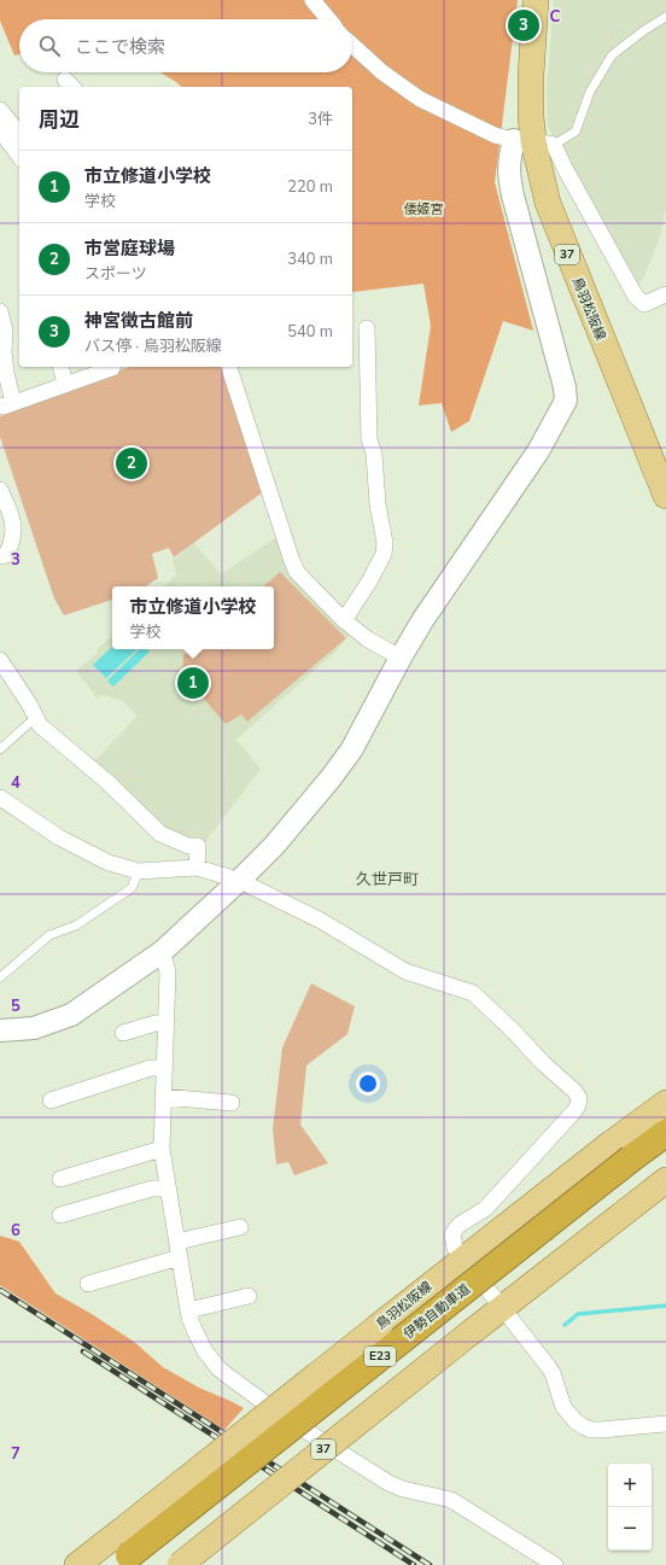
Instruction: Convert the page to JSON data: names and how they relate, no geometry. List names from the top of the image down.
{
  "streets": {
    "highway": ["伊勢自動車道", "E23"],
    "main road": ["37", "鳥羽松阪線"]
  },
  "districts": ["久世戸町"],
  "parks": ["倭姬宮"],
  "page": {
    "pins": ["3", "2", "1"],
    "search": "ここで検索",
    "heading": ["周辺", "3件"],
    "list": [
      {
        "mark": "1",
        "name": "市立修道小学校",
        "note": "学校",
        "value": "220 m"
      },
      {
        "mark": "2",
        "name": "市営庭球場",
        "note": "スポーツ",
        "value": "340 m"
      },
      {
        "mark": "3",
        "name": "神宮徴古館前",
        "note": "バス停 · 鳥羽松阪線",
        "value": "540 m"
      }
    ],
    "popup": ["市立修道小学校", "学校"],
    "map_buttons": ["+", "−"]
  },
  "grid": {
    "columns": ["C"],
    "rows": [
      "3",
      "4",
      "5",
      "6",
      "7"
    ]
  }
}
